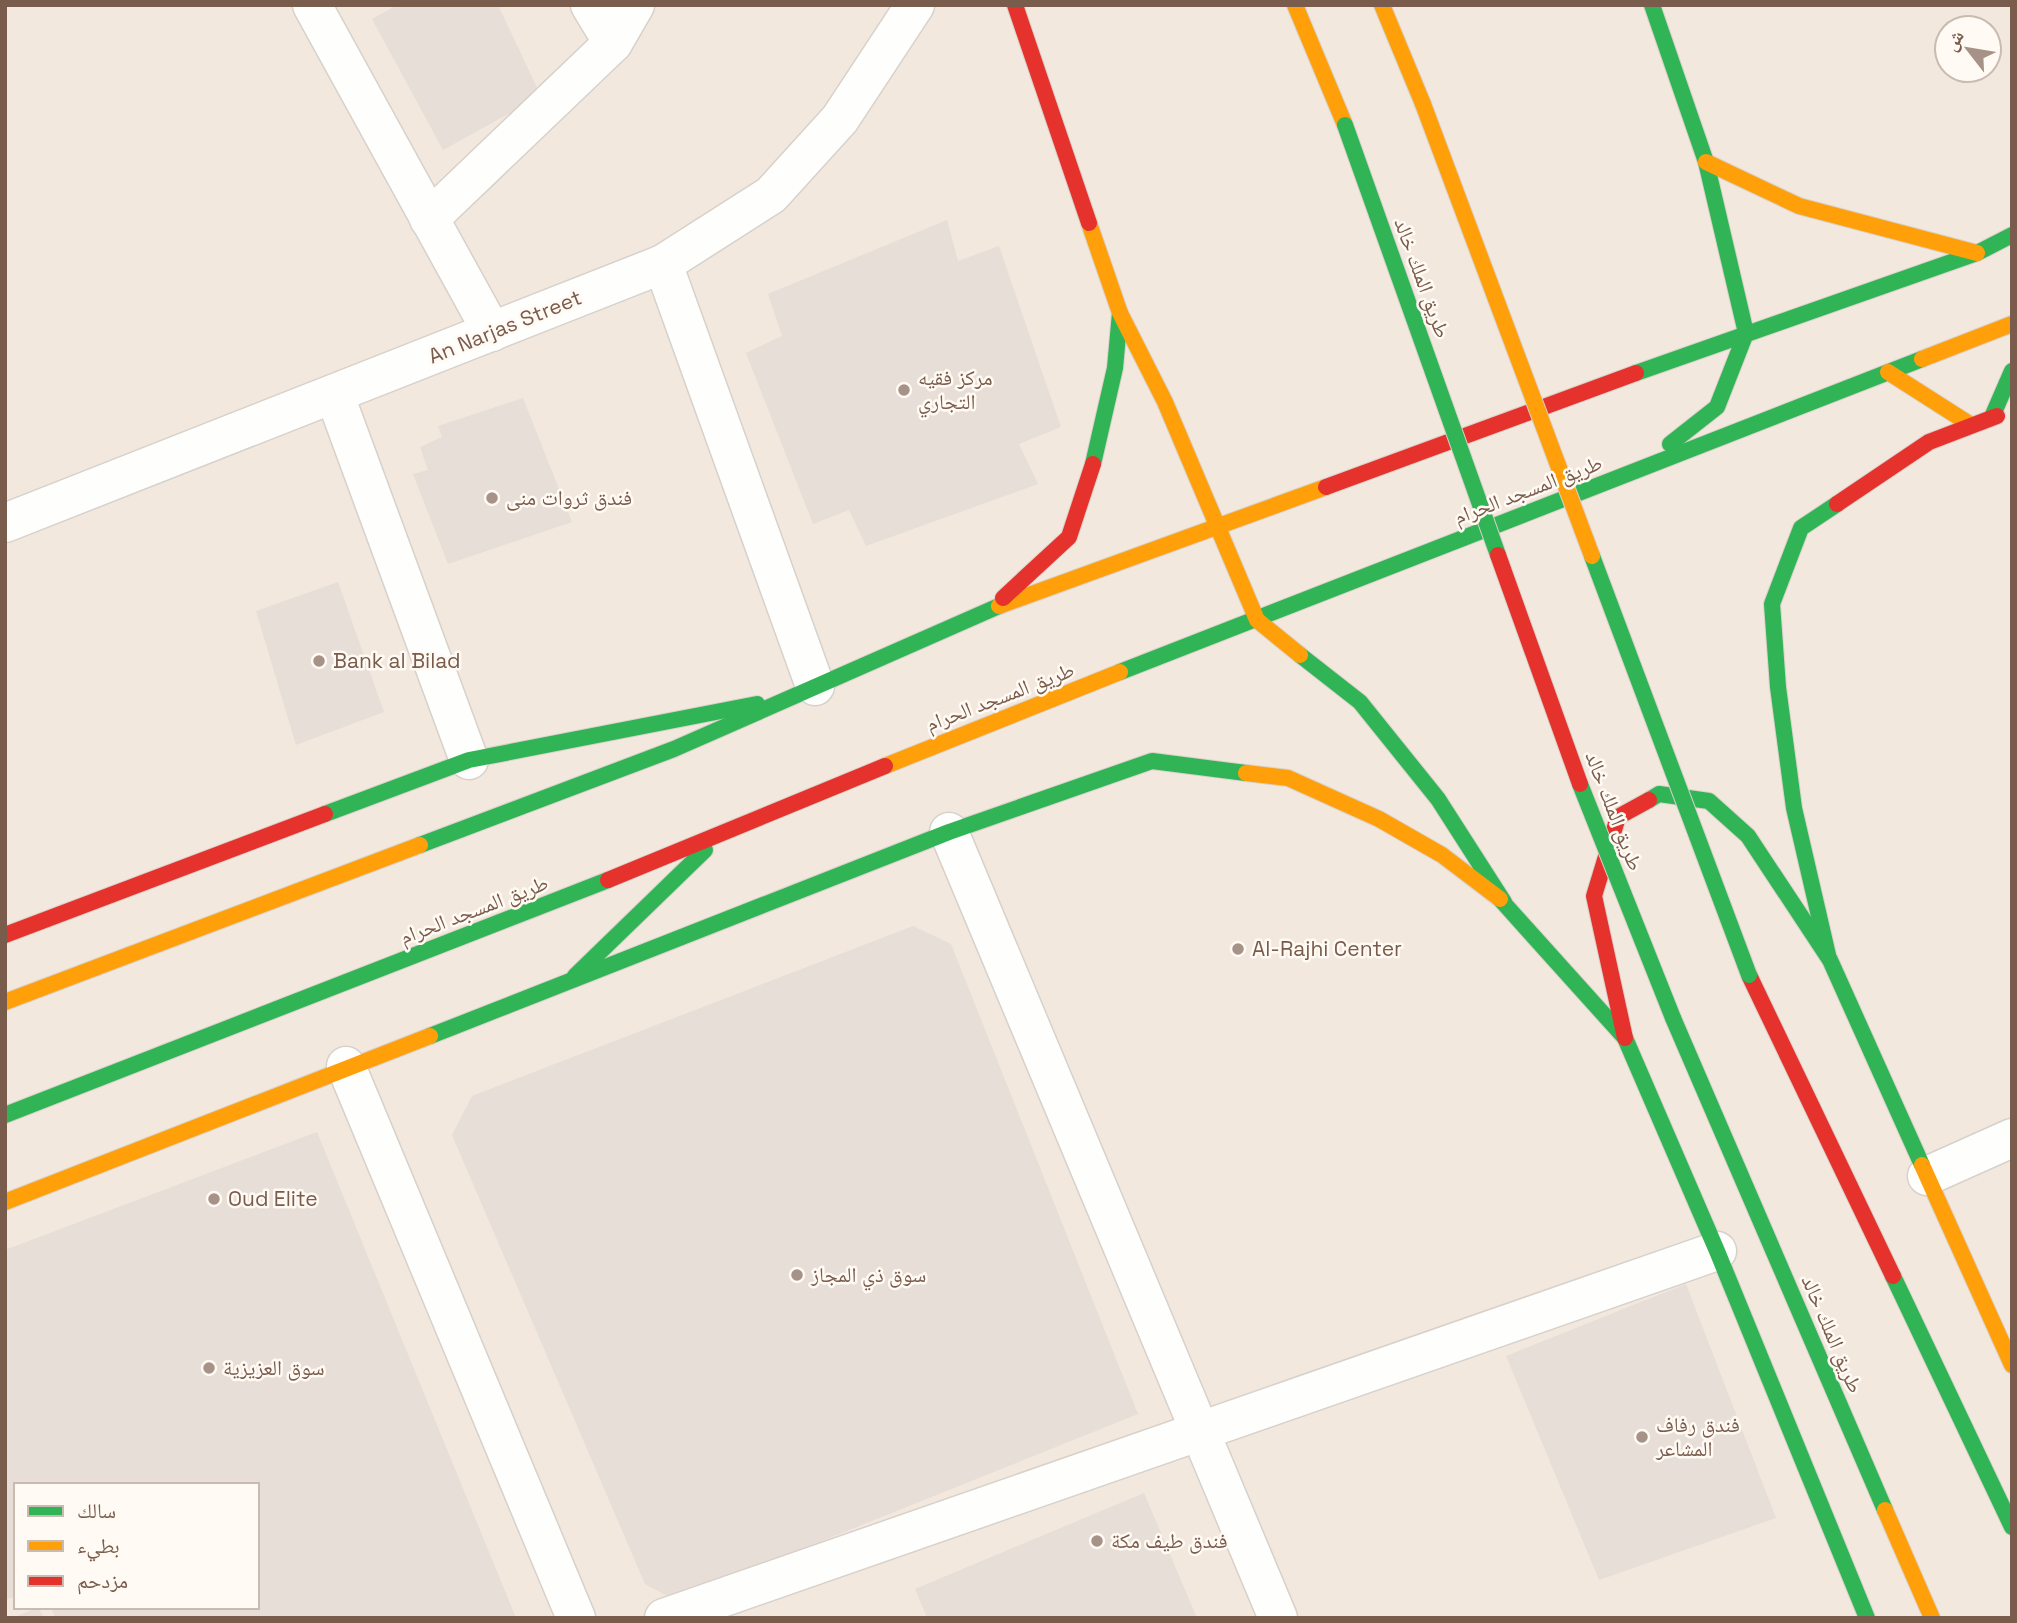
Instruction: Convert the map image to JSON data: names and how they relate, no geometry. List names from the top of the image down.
{
  "streets": {
    "main road": ["طريق الملك خالد", "طريق المسجد الحرام"],
    "street": ["An Narjas Street"]
  },
  "places": [
    "مركز فقيه التجاري",
    "فندق ثروات منى",
    "Bank al Bilad",
    "Al-Rajhi Center",
    "Oud Elite",
    "سوق ذي المجاز",
    "سوق العزيزية",
    "فندق رفاف المشاعر",
    "فندق طيف مكة"
  ],
  "legend": ["سالك", "بطيء", "مزدحم"],
  "north": "top left"
}
